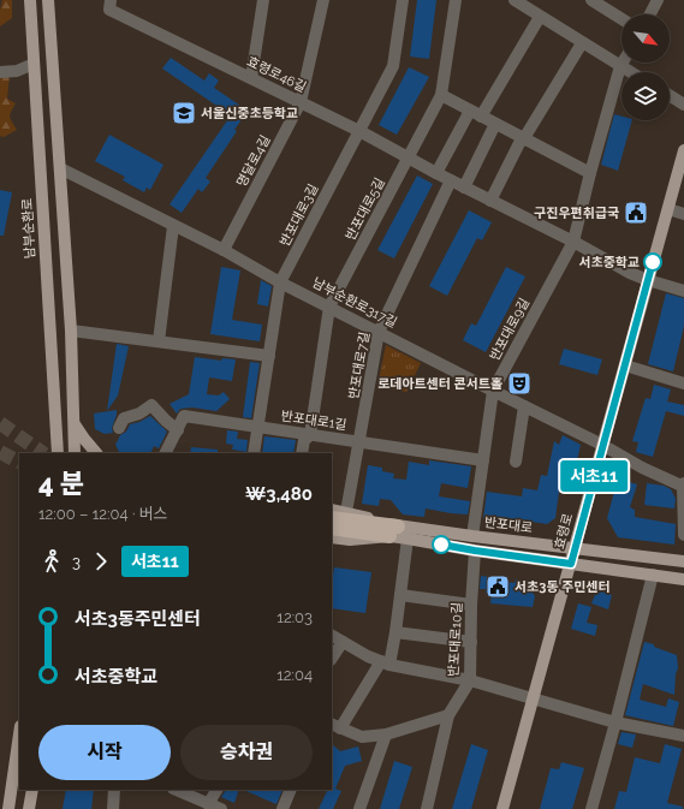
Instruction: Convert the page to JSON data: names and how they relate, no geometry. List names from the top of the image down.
{
  "streets": {
    "main road": ["남부순환로", "반포대로", "효령로"],
    "street": [
      "효령로46길",
      "명달로4길",
      "반포대로5길",
      "반포대로3길",
      "남부순환로317길",
      "반포대로9길",
      "반포대로7길",
      "반포대로1길",
      "반포대로10길"
    ]
  },
  "crossings": [
    ["효령로46길", "명달로4길"],
    ["효령로46길", "반포대로5길"],
    ["효령로46길", "반포대로3길"],
    ["효령로46길", "반포대로9길"],
    ["효령로46길", "반포대로7길"],
    ["효령로46길", "효령로"],
    ["명달로4길", "남부순환로317길"],
    ["반포대로5길", "남부순환로317길"],
    ["반포대로5길", "반포대로1길"],
    ["반포대로3길", "남부순환로317길"],
    ["반포대로3길", "반포대로1길"],
    ["남부순환로317길", "반포대로9길"],
    ["남부순환로317길", "반포대로7길"],
    ["남부순환로317길", "효령로"],
    ["반포대로9길", "반포대로1길"],
    ["반포대로9길", "반포대로"],
    ["반포대로7길", "반포대로1길"],
    ["반포대로7길", "반포대로"],
    ["반포대로", "효령로"],
    ["반포대로", "반포대로10길"]
  ],
  "places": {
    "school or university": ["서울신중초등학교"],
    "public building": ["구진우편취급국", "서초3동 주민센터"],
    "other": ["서초중학교"],
    "theatre": ["로데아트센터 콘서트홀"]
  },
  "lines": ["bus line 서초11"],
  "north": "bottom right",
  "page": {
    "on_map": "서초11",
    "heading": ["4 분", "12:00 – 12:04 · 버스", "₩3,480"],
    "legs": ["3", "서초11"],
    "list": [
      {
        "name": "서초3동주민센터",
        "value": "12:03"
      },
      {
        "name": "서초중학교",
        "value": "12:04"
      }
    ],
    "buttons": ["시작", "승차권"]
  }
}
